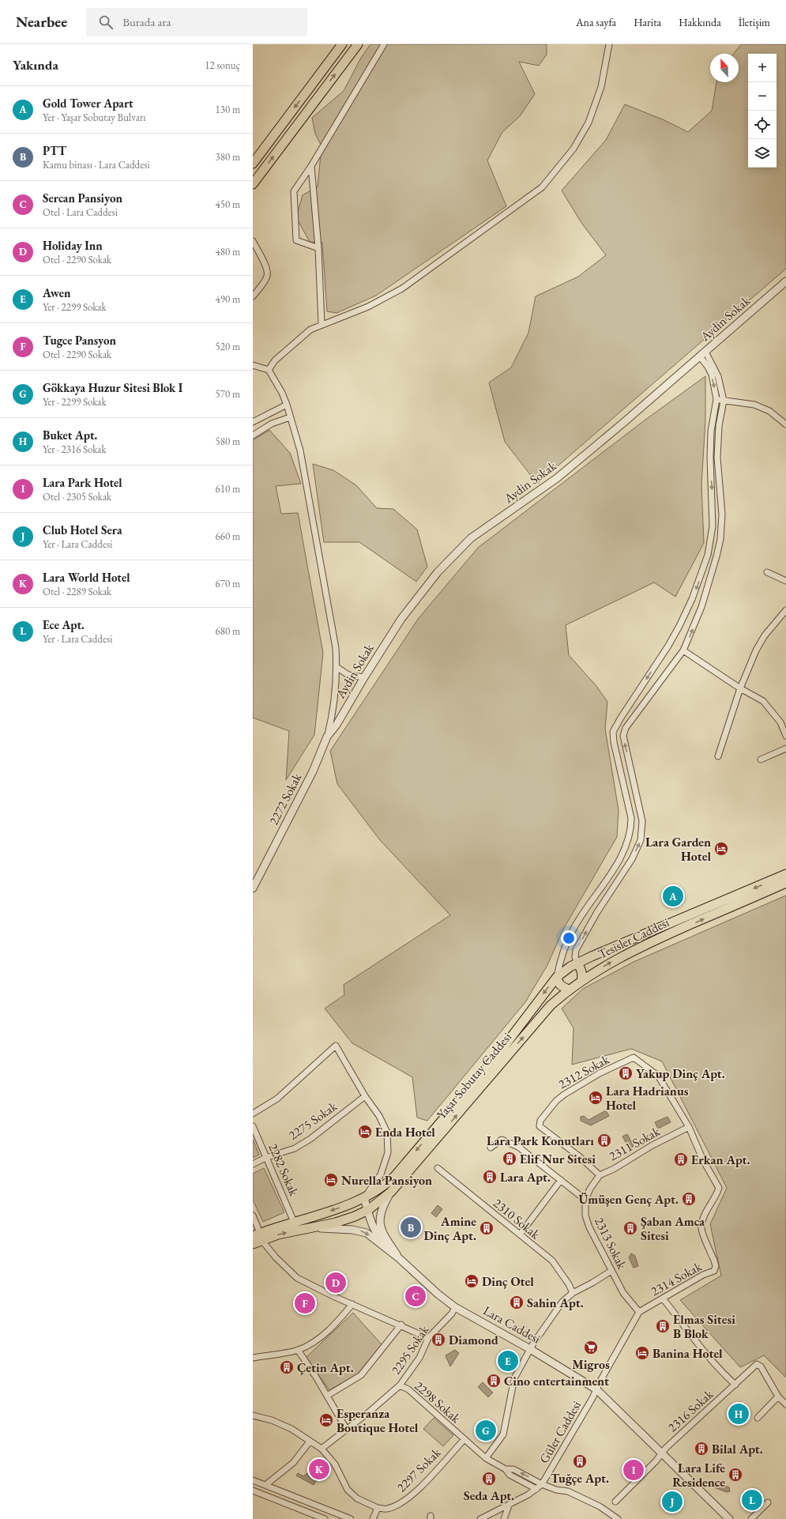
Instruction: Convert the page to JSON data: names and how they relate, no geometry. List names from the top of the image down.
{
  "streets": {
    "main road": ["Tesisler Caddesi", "Yaşar Sobutay Caddesi", "Lara Caddesi"],
    "street": [
      "Aydin Sokak",
      "2272 Sokak",
      "2312 Sokak",
      "2275 Sokak",
      "2311 Sokak",
      "2282 Sokak",
      "2310 Sokak",
      "2313 Sokak",
      "2314 Sokak",
      "2295 Sokak",
      "2298 Sokak",
      "2316 Sokak",
      "Güler Caddesi",
      "2297 Sokak"
    ]
  },
  "crossings": [
    ["Aydin Sokak", "2272 Sokak"],
    ["Tesisler Caddesi", "Yaşar Sobutay Caddesi"],
    ["2312 Sokak", "2311 Sokak"],
    ["2312 Sokak", "2314 Sokak"],
    ["Yaşar Sobutay Caddesi", "Lara Caddesi"],
    ["2275 Sokak", "2282 Sokak"],
    ["2311 Sokak", "2313 Sokak"],
    ["2311 Sokak", "2314 Sokak"],
    ["2313 Sokak", "2314 Sokak"],
    ["Lara Caddesi", "2295 Sokak"],
    ["Lara Caddesi", "2316 Sokak"],
    ["Lara Caddesi", "Güler Caddesi"],
    ["2295 Sokak", "2298 Sokak"],
    ["2298 Sokak", "Güler Caddesi"],
    ["2298 Sokak", "2297 Sokak"]
  ],
  "places": {
    "hotel": [
      "Lara Garden Hotel",
      "Lara Hadrianus Hotel",
      "Enda Hotel",
      "Nurella Pansiyon",
      "Dinç Otel",
      "Banina Hotel",
      "Esperanza Boutique Hotel"
    ],
    "building": [
      "Yakup Dinç Apt.",
      "Lara Park Konutları",
      "Elif Nur Sitesi",
      "Erkan Apt.",
      "Lara Apt.",
      "Ümüşen Genç Apt.",
      "Amine Dinç Apt.",
      "Şaban Amca Sitesi",
      "Sahin Apt.",
      "Elmas Sitesi B Blok",
      "Diamond",
      "Çetin Apt.",
      "Cino entertainment",
      "Bilal Apt.",
      "Tuğçe Apt.",
      "Lara Life Residence",
      "Seda Apt."
    ],
    "supermarket": ["Migros"]
  },
  "north": "top",
  "page": {
    "header": "Nearbee",
    "search": "Burada ara",
    "nav": [
      "Ana sayfa",
      "Harita",
      "Hakkında",
      "İletişim"
    ],
    "heading": ["Yakında", "12 sonuç"],
    "map_buttons": ["+", "−"],
    "list": [
      {
        "mark": "A",
        "name": "Gold Tower Apart",
        "note": "Yer · Yaşar Sobutay Bulvarı",
        "value": "130 m"
      },
      {
        "mark": "B",
        "name": "PTT",
        "note": "Kamu binası · Lara Caddesi",
        "value": "380 m"
      },
      {
        "mark": "C",
        "name": "Sercan Pansiyon",
        "note": "Otel · Lara Caddesi",
        "value": "450 m"
      },
      {
        "mark": "D",
        "name": "Holiday Inn",
        "note": "Otel · 2290 Sokak",
        "value": "480 m"
      },
      {
        "mark": "E",
        "name": "Awen",
        "note": "Yer · 2299 Sokak",
        "value": "490 m"
      },
      {
        "mark": "F",
        "name": "Tugce Pansyon",
        "note": "Otel · 2290 Sokak",
        "value": "520 m"
      },
      {
        "mark": "G",
        "name": "Gökkaya Huzur Sitesi Blok I",
        "note": "Yer · 2299 Sokak",
        "value": "570 m"
      },
      {
        "mark": "H",
        "name": "Buket Apt.",
        "note": "Yer · 2316 Sokak",
        "value": "580 m"
      },
      {
        "mark": "I",
        "name": "Lara Park Hotel",
        "note": "Otel · 2305 Sokak",
        "value": "610 m"
      },
      {
        "mark": "J",
        "name": "Club Hotel Sera",
        "note": "Yer · Lara Caddesi",
        "value": "660 m"
      },
      {
        "mark": "K",
        "name": "Lara World Hotel",
        "note": "Otel · 2289 Sokak",
        "value": "670 m"
      },
      {
        "mark": "L",
        "name": "Ece Apt.",
        "note": "Yer · Lara Caddesi",
        "value": "680 m"
      }
    ],
    "pins": [
      "A",
      "B",
      "D",
      "C",
      "F",
      "E",
      "H",
      "G",
      "K",
      "I",
      "L",
      "J"
    ]
  }
}
